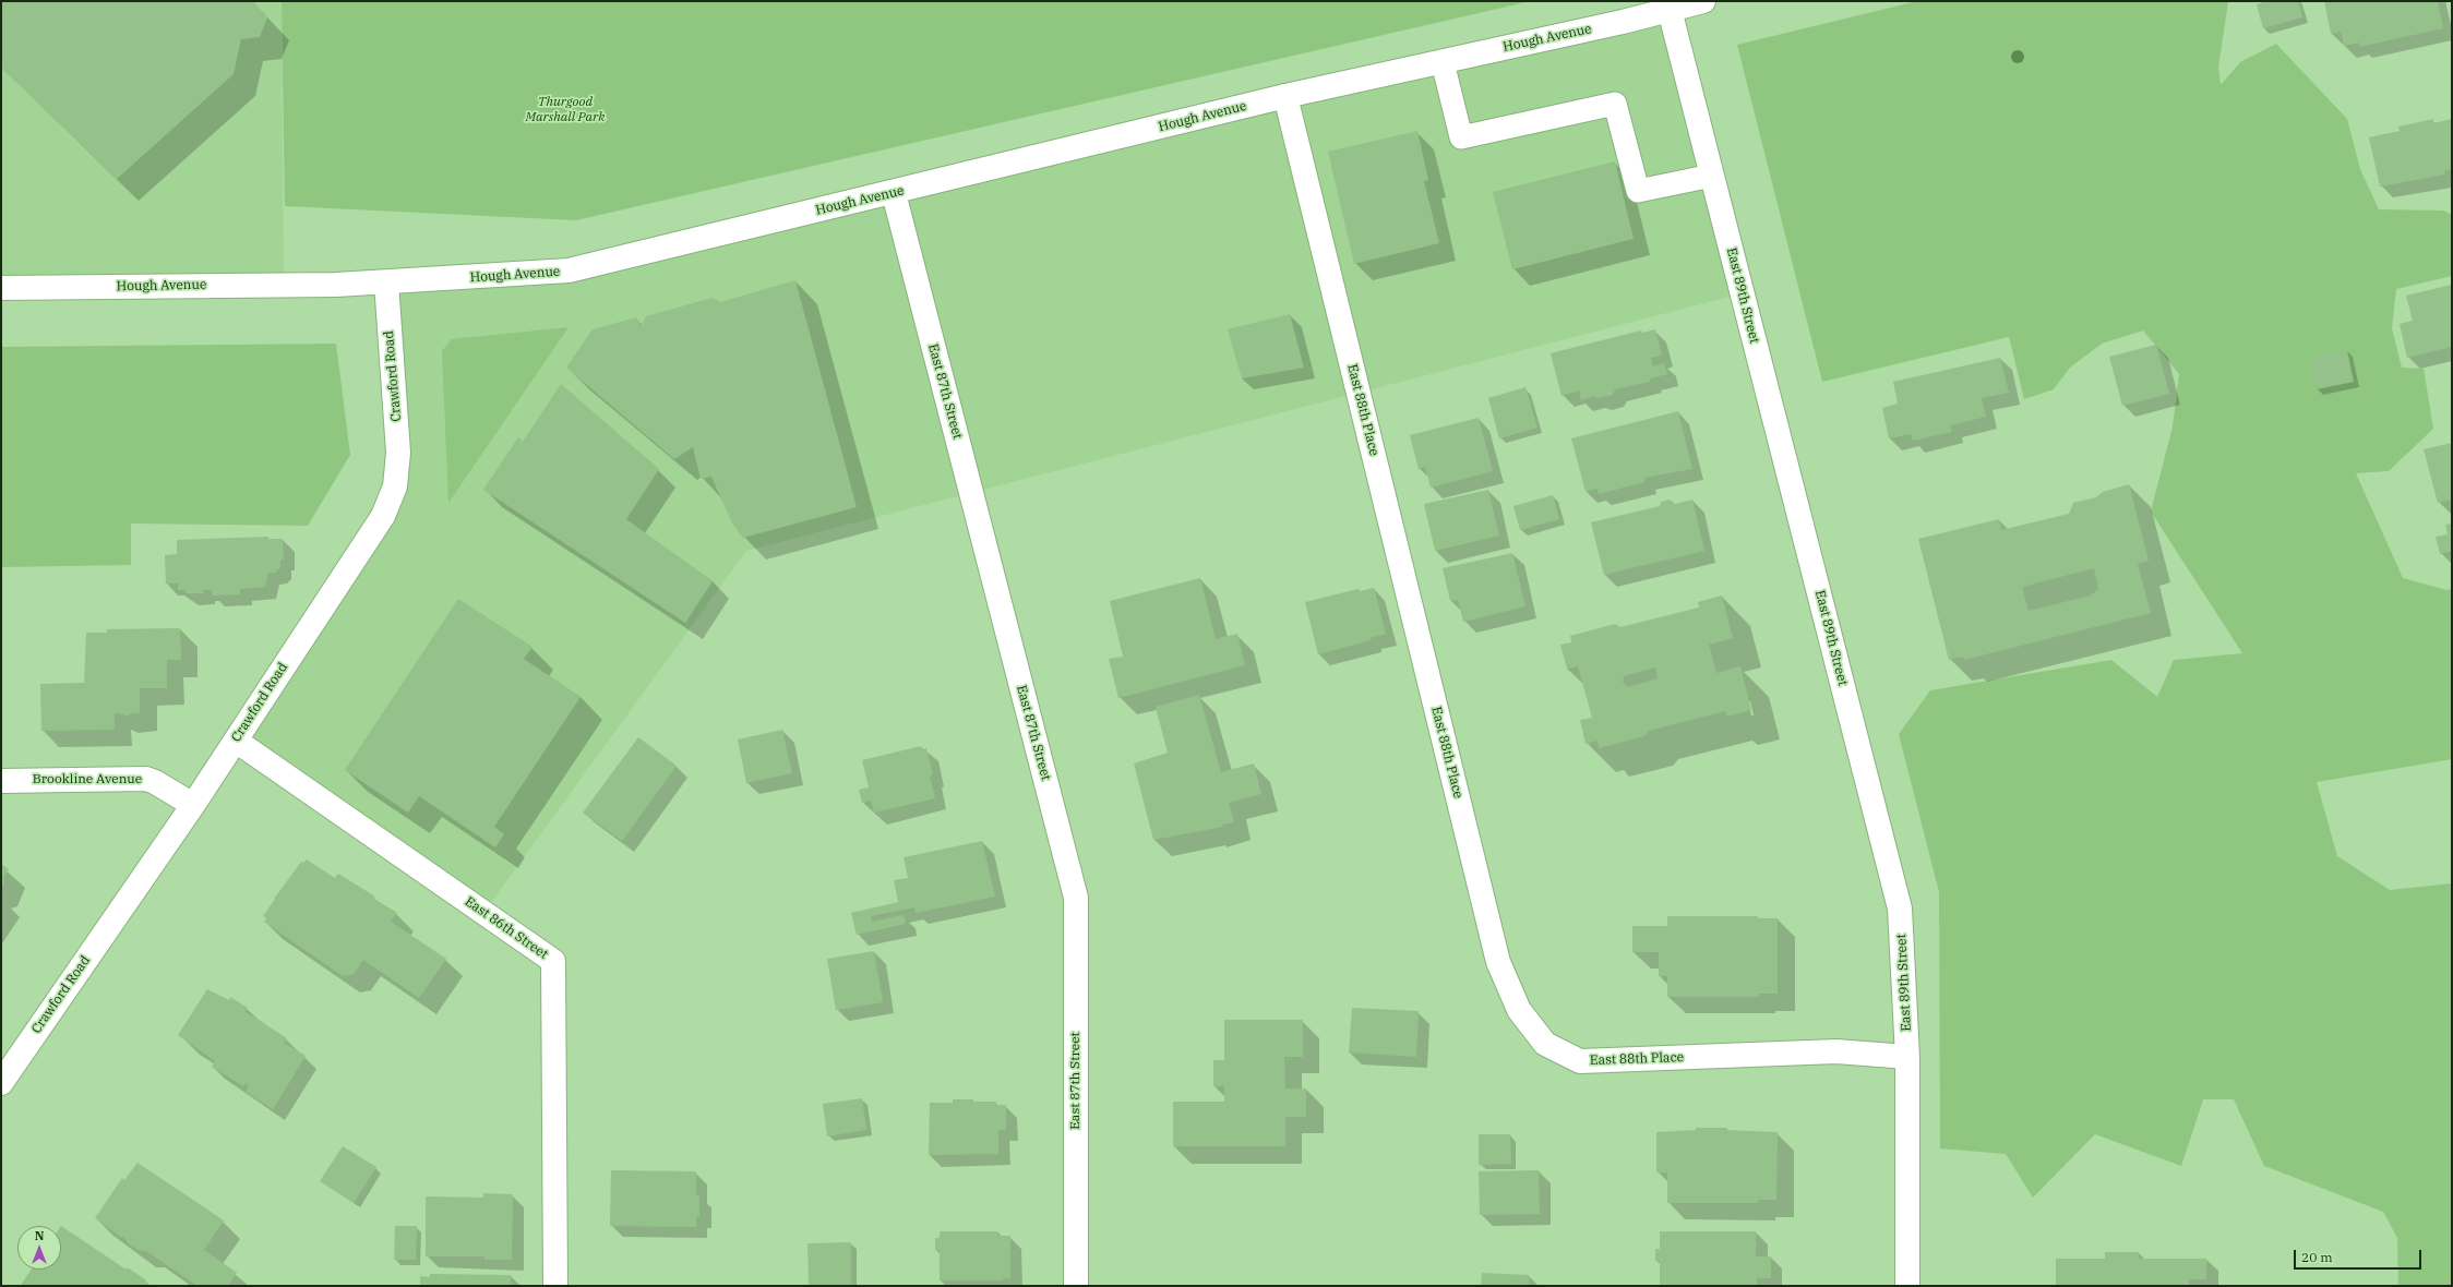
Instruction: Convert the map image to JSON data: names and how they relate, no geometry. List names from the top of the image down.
{
  "streets": {
    "street": [
      "Hough Avenue",
      "East 89th Street",
      "Crawford Road",
      "East 87th Street",
      "East 88th Place",
      "Brookline Avenue",
      "East 86th Street"
    ]
  },
  "crossings": [
    ["Hough Avenue", "East 89th Street"],
    ["Hough Avenue", "Crawford Road"],
    ["Hough Avenue", "East 87th Street"],
    ["Hough Avenue", "East 88th Place"],
    ["East 89th Street", "East 88th Place"],
    ["Crawford Road", "Brookline Avenue"],
    ["Crawford Road", "East 86th Street"]
  ],
  "parks": ["Thurgood Marshall Park"],
  "scale_bar": "20 m",
  "north": "top"
}
